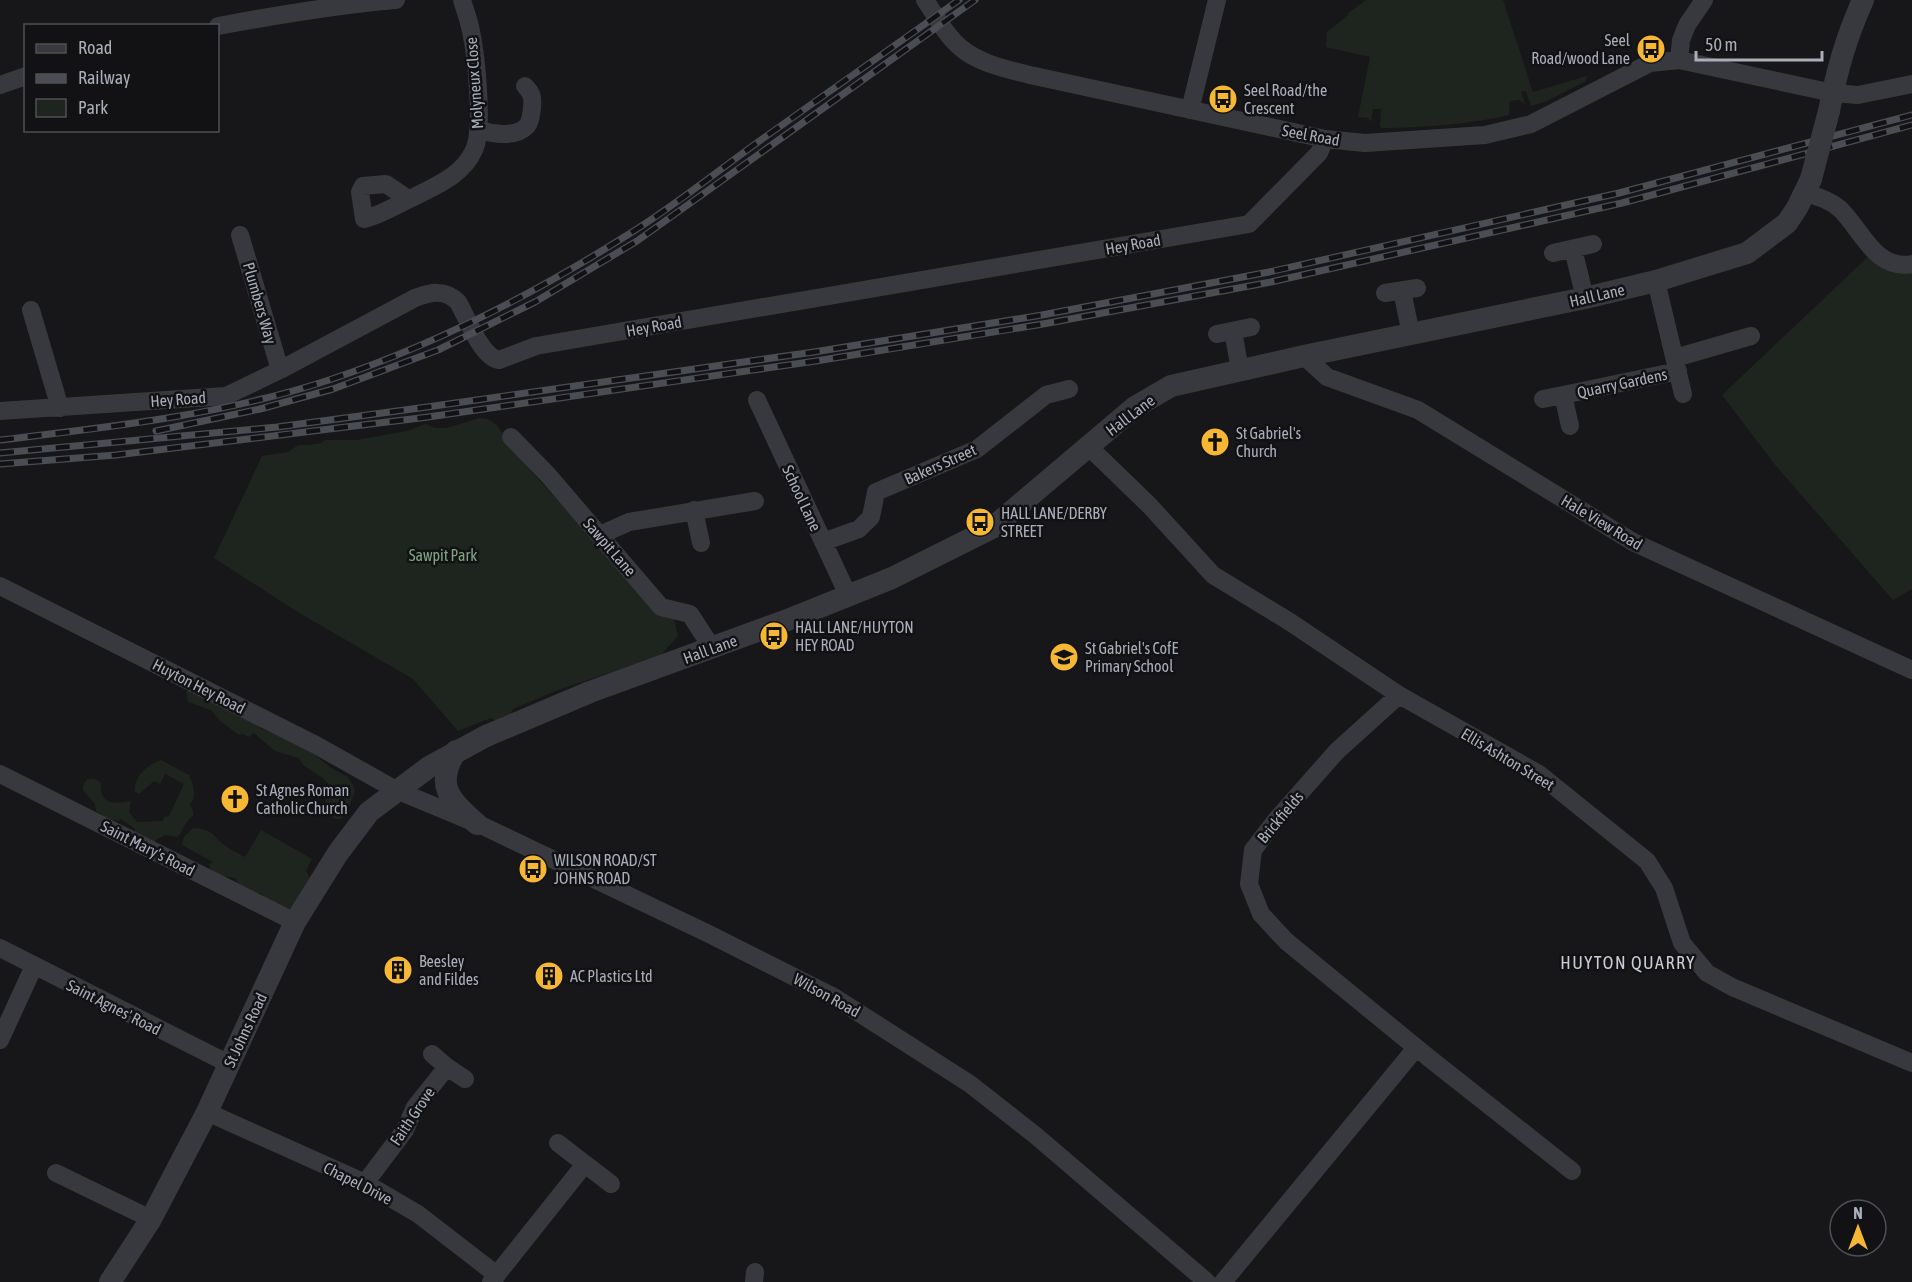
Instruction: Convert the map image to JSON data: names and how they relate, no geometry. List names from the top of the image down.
{
  "streets": {
    "street": [
      "Molyneux Close",
      "Seel Road",
      "Hey Road",
      "Hall Lane",
      "Plumbers Way",
      "Quarry Gardens",
      "Bakers Street",
      "School Lane",
      "Hale View Road",
      "Sawpit Lane",
      "Huyton Hey Road",
      "Ellis Ashton Street",
      "Brickfields",
      "Saint Mary's Road",
      "Wilson Road",
      "Saint Agnes' Road",
      "St Johns Road",
      "Faith Grove",
      "Chapel Drive"
    ]
  },
  "crossings": [
    ["Seel Road", "Hey Road"],
    ["Seel Road", "Hall Lane"],
    ["Hey Road", "Plumbers Way"],
    ["Hall Lane", "Quarry Gardens"],
    ["Hall Lane", "School Lane"],
    ["Hall Lane", "Hale View Road"],
    ["Hall Lane", "Sawpit Lane"],
    ["Hall Lane", "Huyton Hey Road"],
    ["Hall Lane", "Ellis Ashton Street"],
    ["Hall Lane", "Wilson Road"],
    ["Hall Lane", "St Johns Road"],
    ["Bakers Street", "School Lane"],
    ["Huyton Hey Road", "Wilson Road"],
    ["Huyton Hey Road", "St Johns Road"],
    ["Ellis Ashton Street", "Brickfields"],
    ["Saint Mary's Road", "St Johns Road"],
    ["Wilson Road", "St Johns Road"],
    ["Saint Agnes' Road", "St Johns Road"],
    ["St Johns Road", "Chapel Drive"],
    ["Faith Grove", "Chapel Drive"]
  ],
  "districts": ["HUYTON QUARRY"],
  "parks": ["Sawpit Park"],
  "places": {
    "bus stop": [
      "Seel Road/wood Lane",
      "Seel Road/the Crescent",
      "HALL LANE/DERBY STREET",
      "HALL LANE/HUYTON HEY ROAD",
      "WILSON ROAD/ST JOHNS ROAD"
    ],
    "church": ["St Gabriel's Church", "St Agnes Roman Catholic Church"],
    "school or university": ["St Gabriel's CofE Primary School"],
    "building": ["Beesley and Fildes", "AC Plastics Ltd"]
  },
  "legend": ["Road", "Railway", "Park"],
  "scale_bar": "50 m",
  "north": "top"
}
